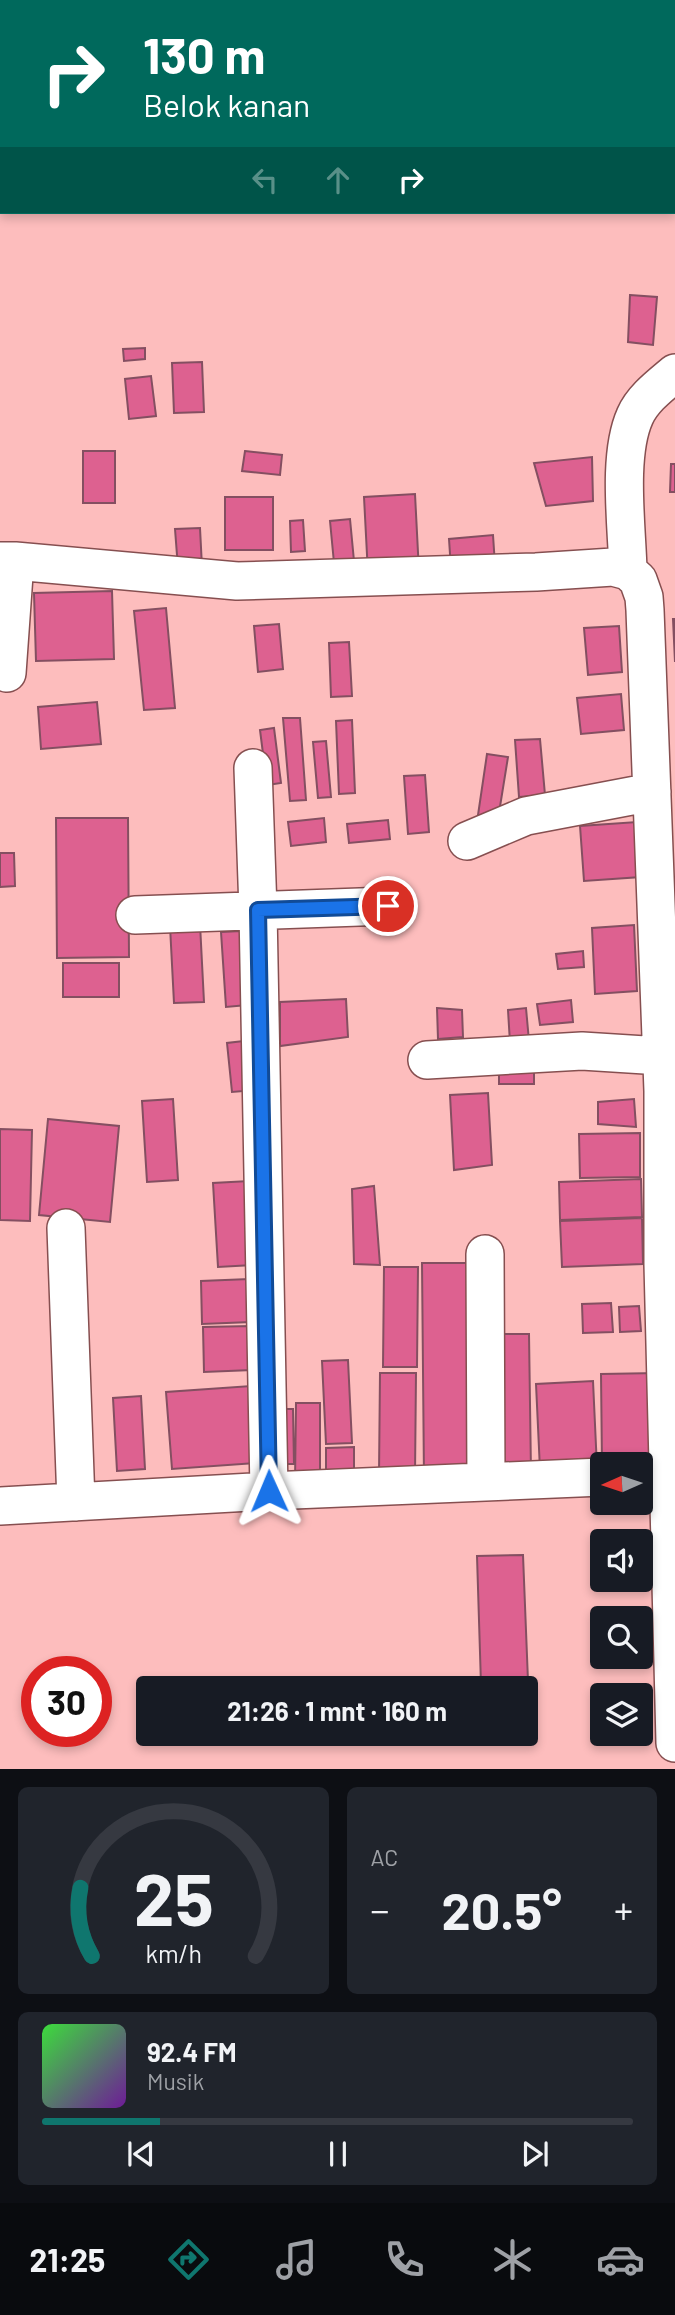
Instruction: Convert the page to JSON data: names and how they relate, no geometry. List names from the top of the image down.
{
  "north": "left",
  "page": {
    "turn": ["130 m", "Belok kanan"],
    "limit": "30",
    "trip": "21:26 · 1 mnt · 160 m",
    "tile": "AC",
    "heat": ["−", "20.5°", "+"],
    "song": ["92.4 FM", "Musik"],
    "tabs": "21:25",
    "gauge": ["25", "km/h"]
  }
}
